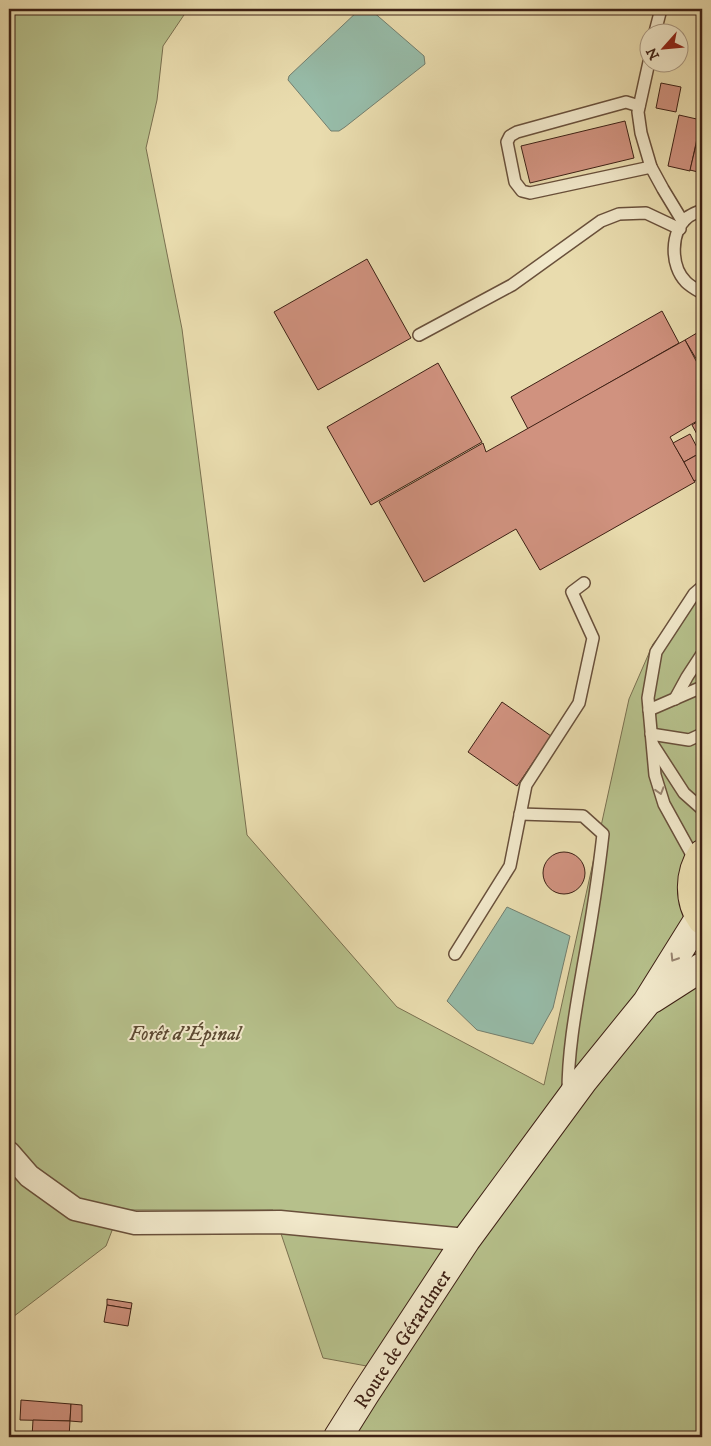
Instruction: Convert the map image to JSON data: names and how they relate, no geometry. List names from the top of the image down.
{
  "streets": {
    "main road": ["Route de Gérardmer"]
  },
  "parks": ["Forêt d'Épinal"],
  "north": "bottom left"
}
